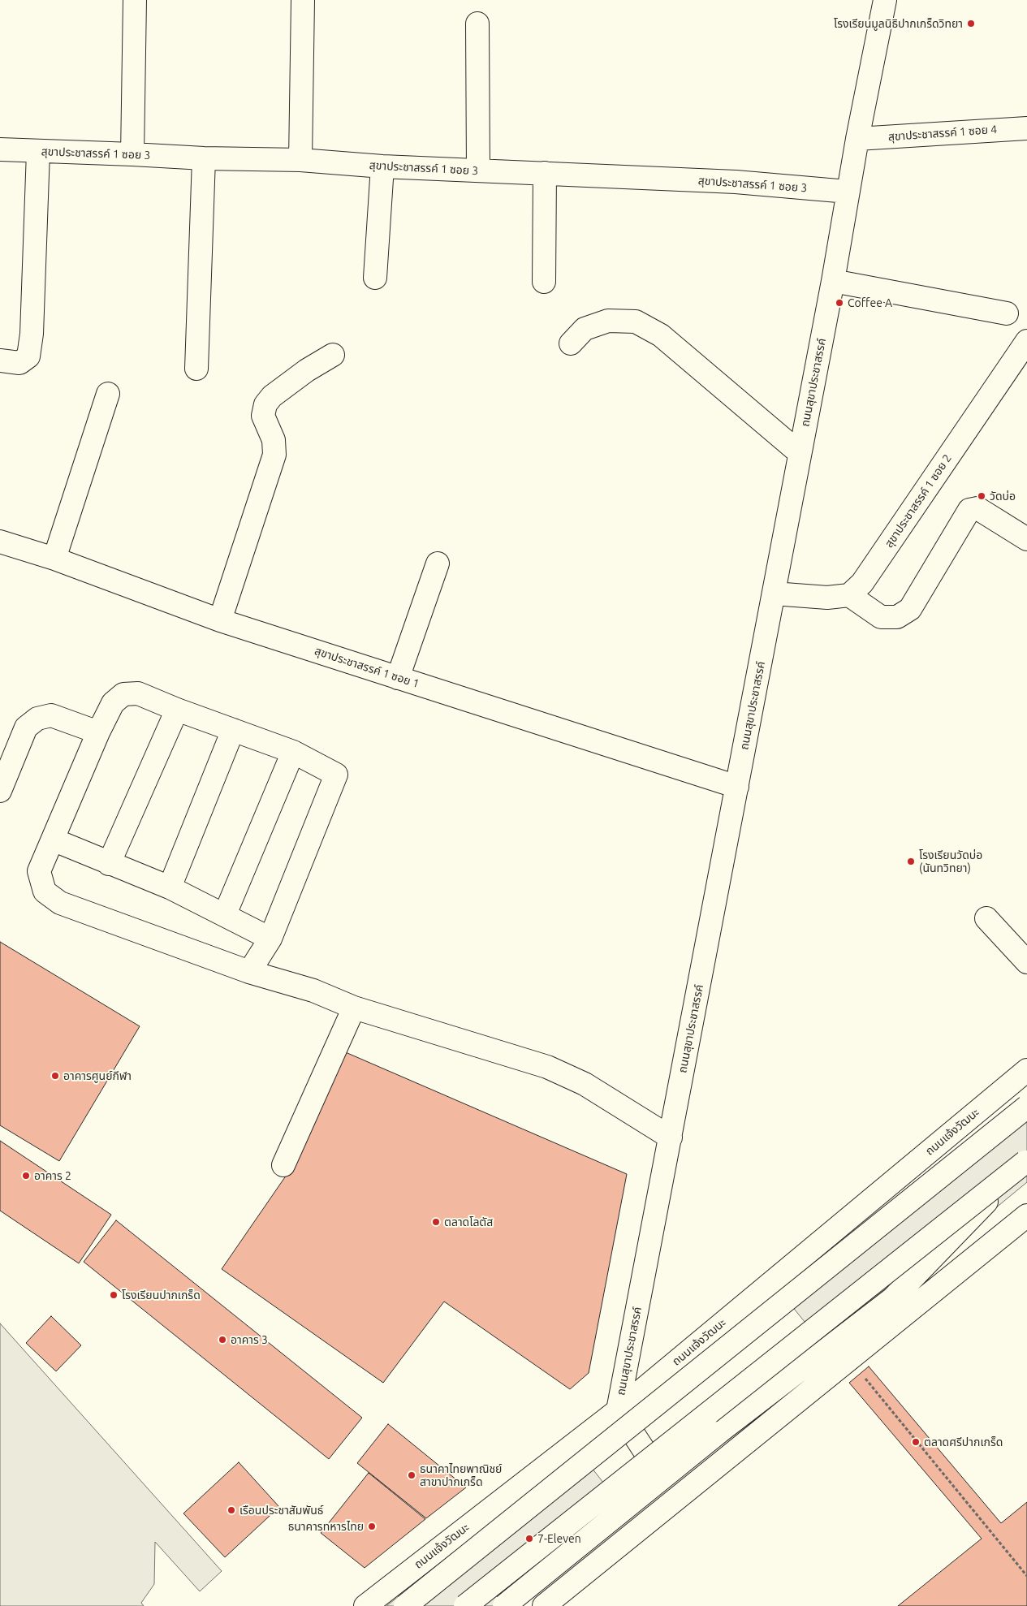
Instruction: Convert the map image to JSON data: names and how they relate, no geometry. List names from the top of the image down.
{
  "streets": {
    "street": [
      "สุขาประชาสรรค์ 1 ซอย 4",
      "สุขาประชาสรรค์ 1 ซอย 3",
      "ถนนสุขาประชาสรรค์",
      "สุขาประชาสรรค์ 1 ซอย 2",
      "สุขาประชาสรรค์ 1 ซอย 1",
      "ถนนแจ้งวัฒนะ"
    ]
  },
  "crossings": [
    ["สุขาประชาสรรค์ 1 ซอย 4", "ถนนสุขาประชาสรรค์"],
    ["สุขาประชาสรรค์ 1 ซอย 3", "ถนนสุขาประชาสรรค์"],
    ["ถนนสุขาประชาสรรค์", "สุขาประชาสรรค์ 1 ซอย 1"],
    ["ถนนสุขาประชาสรรค์", "ถนนแจ้งวัฒนะ"]
  ],
  "places": [
    "โรงเรียนมูลนิธิปากเกร็ดวิทยา",
    "Coffee A",
    "วัดบ่อ",
    "โรงเรียนวัดบ่อ (นันทวิทยา)",
    "อาคารศูนย์กีฬา",
    "อาคาร 2",
    "ตลาดโลตัส",
    "โรงเรียนปากเกร็ด",
    "อาคาร 3",
    "ตลาดศรีปากเกร็ด",
    "ธนาคาไทยพาณิชย์ สาขาปากเกร็ด",
    "เรือนประชาสัมพันธ์",
    "ธนาคารทหารไทย",
    "7-Eleven"
  ]
}
